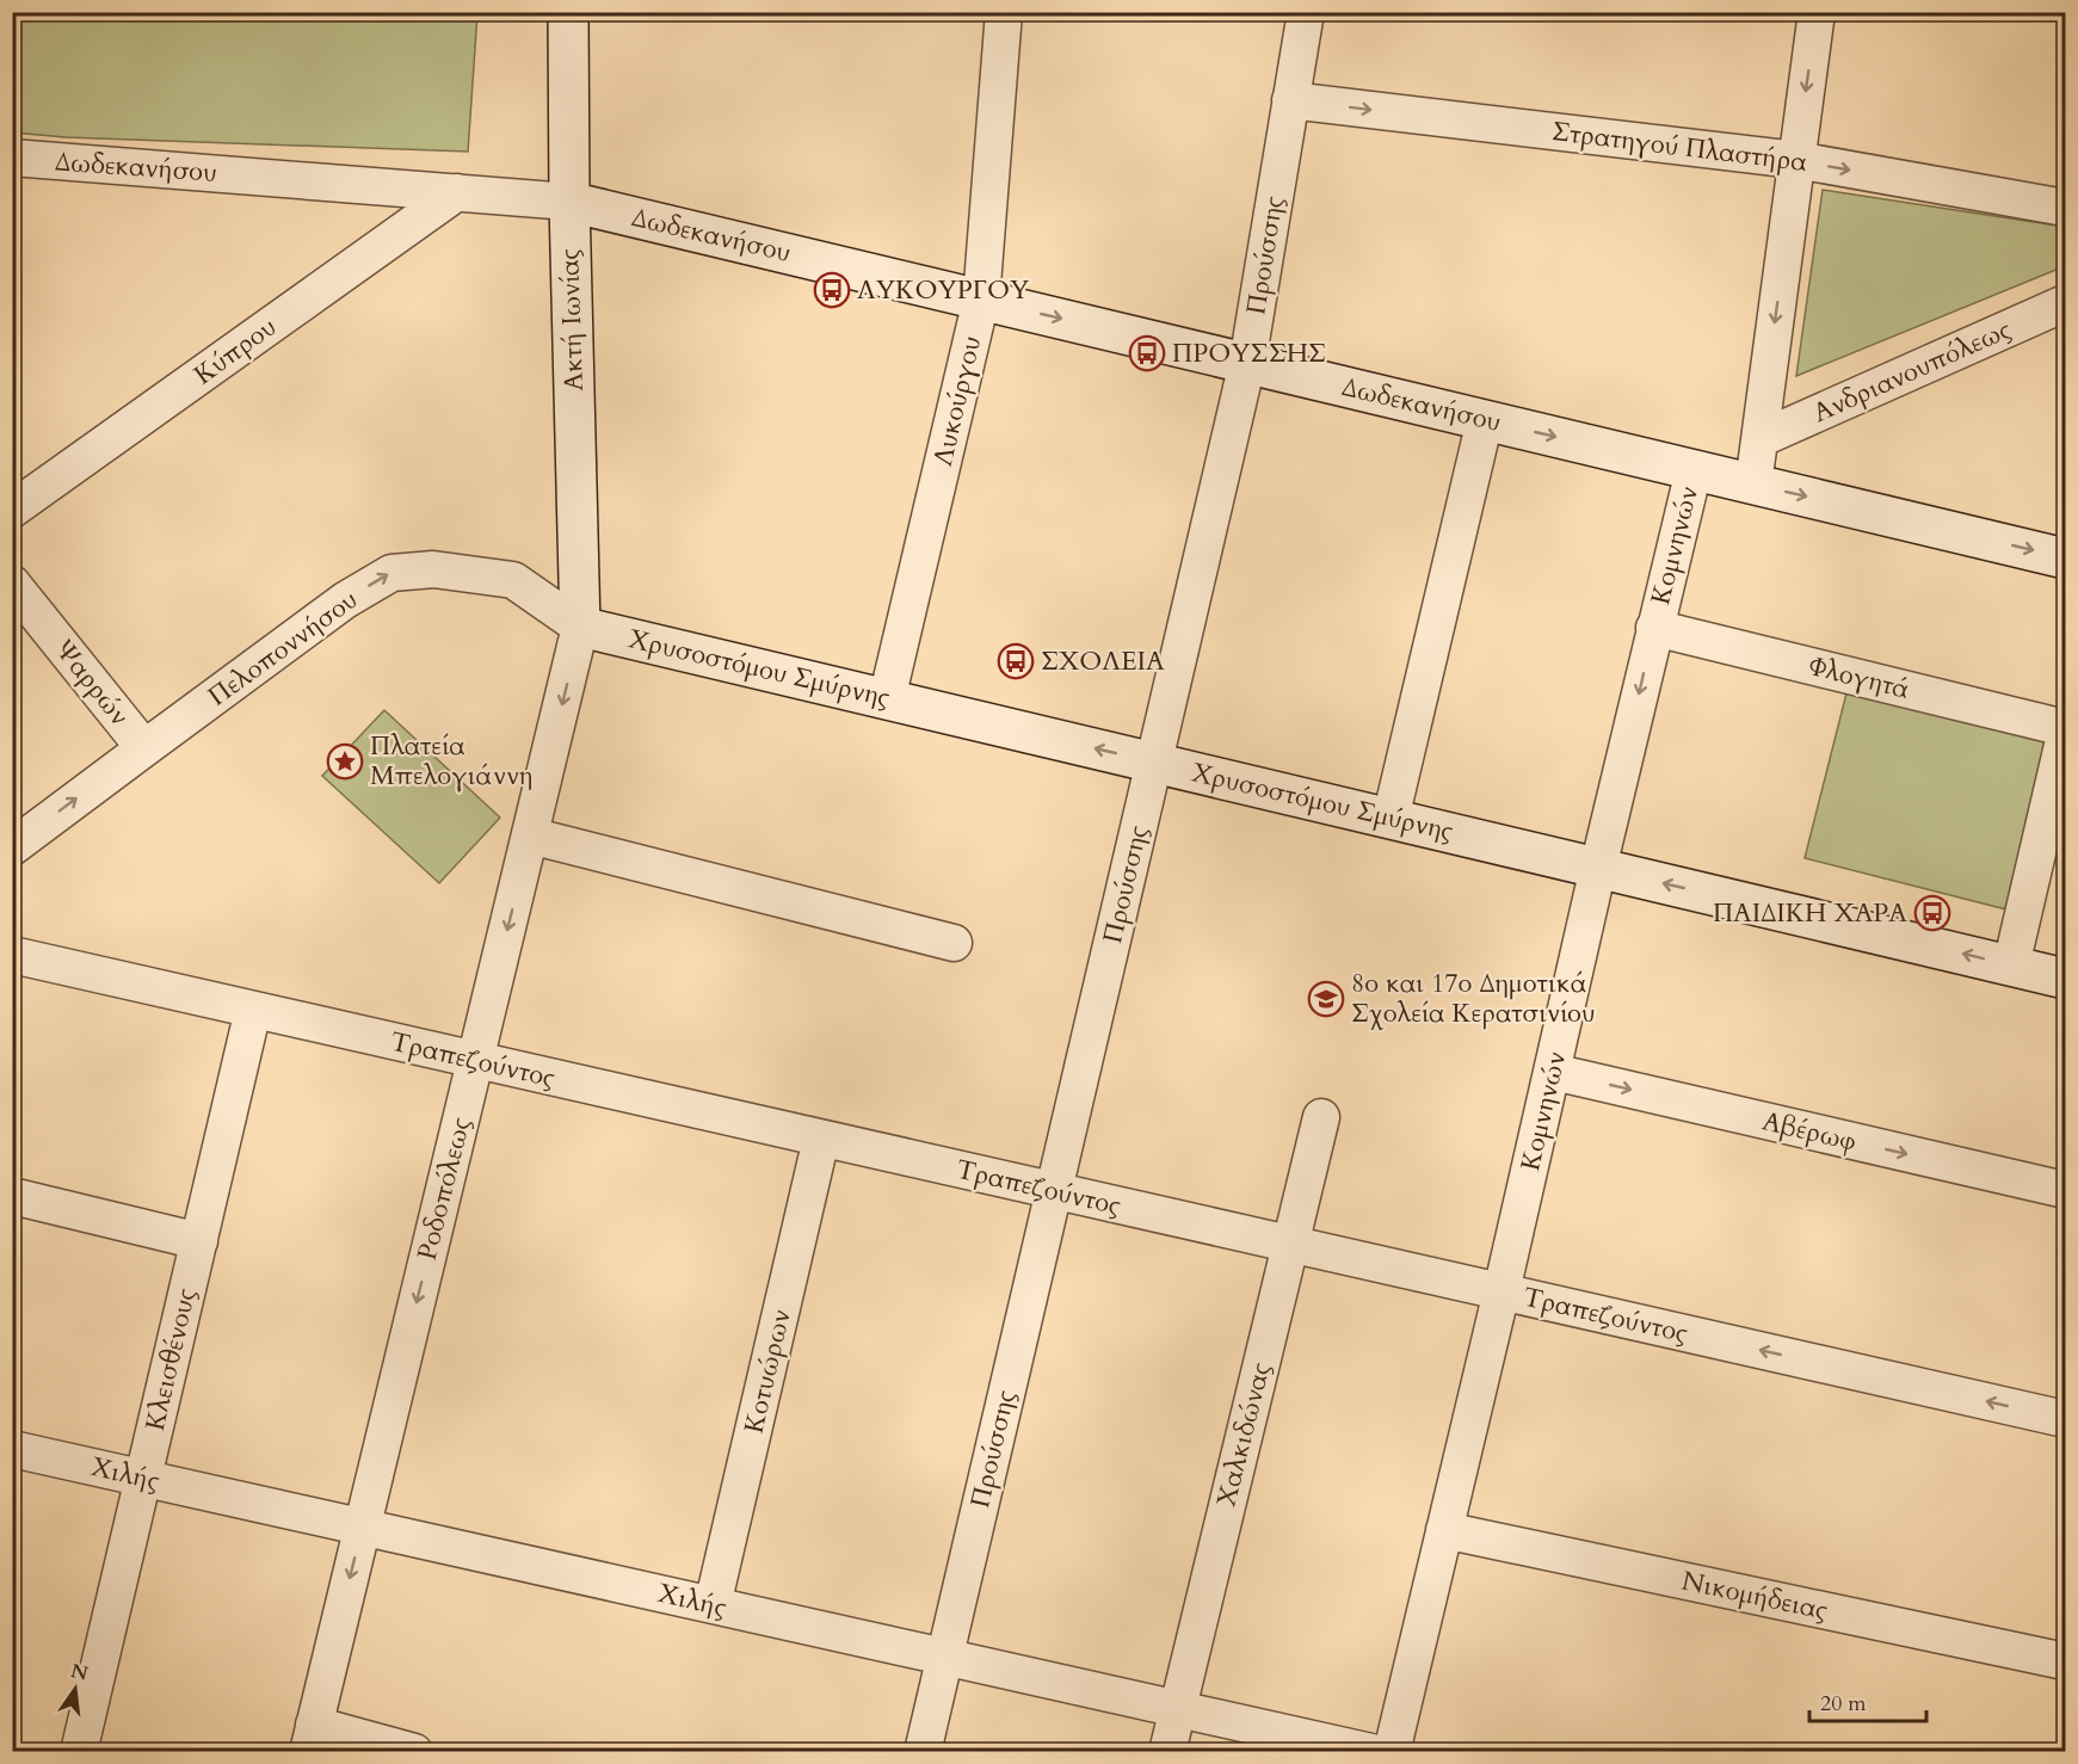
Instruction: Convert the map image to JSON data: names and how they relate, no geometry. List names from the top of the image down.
{
  "streets": {
    "street": [
      "Στρατηγού Πλαστήρα",
      "Δωδεκανήσου",
      "Προύσσης",
      "Ακτή Ιωνίας",
      "Κύπρου",
      "Ανδριανουπόλεως",
      "Λυκούργου",
      "Κομνηνών",
      "Πελοποννήσου",
      "Χρυσοστόμου Σμύρνης",
      "Φλογητά",
      "Ψαρρών",
      "Τραπεζούντος",
      "Αβέρωφ",
      "Ροδοπόλεως",
      "Κλεισθένους",
      "Κοτυώρων",
      "Χαλκιδώνας",
      "Χιλής",
      "Νικομήδειας"
    ]
  },
  "crossings": [
    ["Στρατηγού Πλαστήρα", "Προύσσης"],
    ["Δωδεκανήσου", "Προύσσης"],
    ["Δωδεκανήσου", "Ακτή Ιωνίας"],
    ["Δωδεκανήσου", "Κύπρου"],
    ["Δωδεκανήσου", "Λυκούργου"],
    ["Δωδεκανήσου", "Κομνηνών"],
    ["Προύσσης", "Χρυσοστόμου Σμύρνης"],
    ["Προύσσης", "Τραπεζούντος"],
    ["Προύσσης", "Χιλής"],
    ["Ακτή Ιωνίας", "Πελοποννήσου"],
    ["Ακτή Ιωνίας", "Χρυσοστόμου Σμύρνης"],
    ["Ακτή Ιωνίας", "Ροδοπόλεως"],
    ["Λυκούργου", "Χρυσοστόμου Σμύρνης"],
    ["Κομνηνών", "Χρυσοστόμου Σμύρνης"],
    ["Κομνηνών", "Φλογητά"],
    ["Κομνηνών", "Τραπεζούντος"],
    ["Κομνηνών", "Αβέρωφ"],
    ["Κομνηνών", "Νικομήδειας"],
    ["Πελοποννήσου", "Χρυσοστόμου Σμύρνης"],
    ["Πελοποννήσου", "Ψαρρών"],
    ["Πελοποννήσου", "Ροδοπόλεως"],
    ["Χρυσοστόμου Σμύρνης", "Ροδοπόλεως"],
    ["Τραπεζούντος", "Ροδοπόλεως"],
    ["Τραπεζούντος", "Κλεισθένους"],
    ["Τραπεζούντος", "Κοτυώρων"],
    ["Τραπεζούντος", "Χαλκιδώνας"],
    ["Ροδοπόλεως", "Χιλής"],
    ["Κλεισθένους", "Χιλής"],
    ["Κοτυώρων", "Χιλής"],
    ["Χαλκιδώνας", "Χιλής"]
  ],
  "one_way": [
    "Στρατηγού Πλαστήρα",
    "Δωδεκανήσου",
    "Πελοποννήσου",
    "Χρυσοστόμου Σμύρνης",
    "Αβέρωφ",
    "Ροδοπόλεως"
  ],
  "places": {
    "bus stop": [
      "ΛΥΚΟΥΡΓΟΥ",
      "ΠΡΟΥΣΣΗΣ",
      "ΣΧΟΛΕΙΑ",
      "ΠΑΙΔΙΚΗ ΧΑΡΑ"
    ],
    "place": ["Πλατεία Μπελογιάννη"],
    "school or university": ["8ο και 17ο Δημοτικά Σχολεία Κερατσινίου"]
  },
  "scale_bar": "20 m",
  "north": "top"
}
